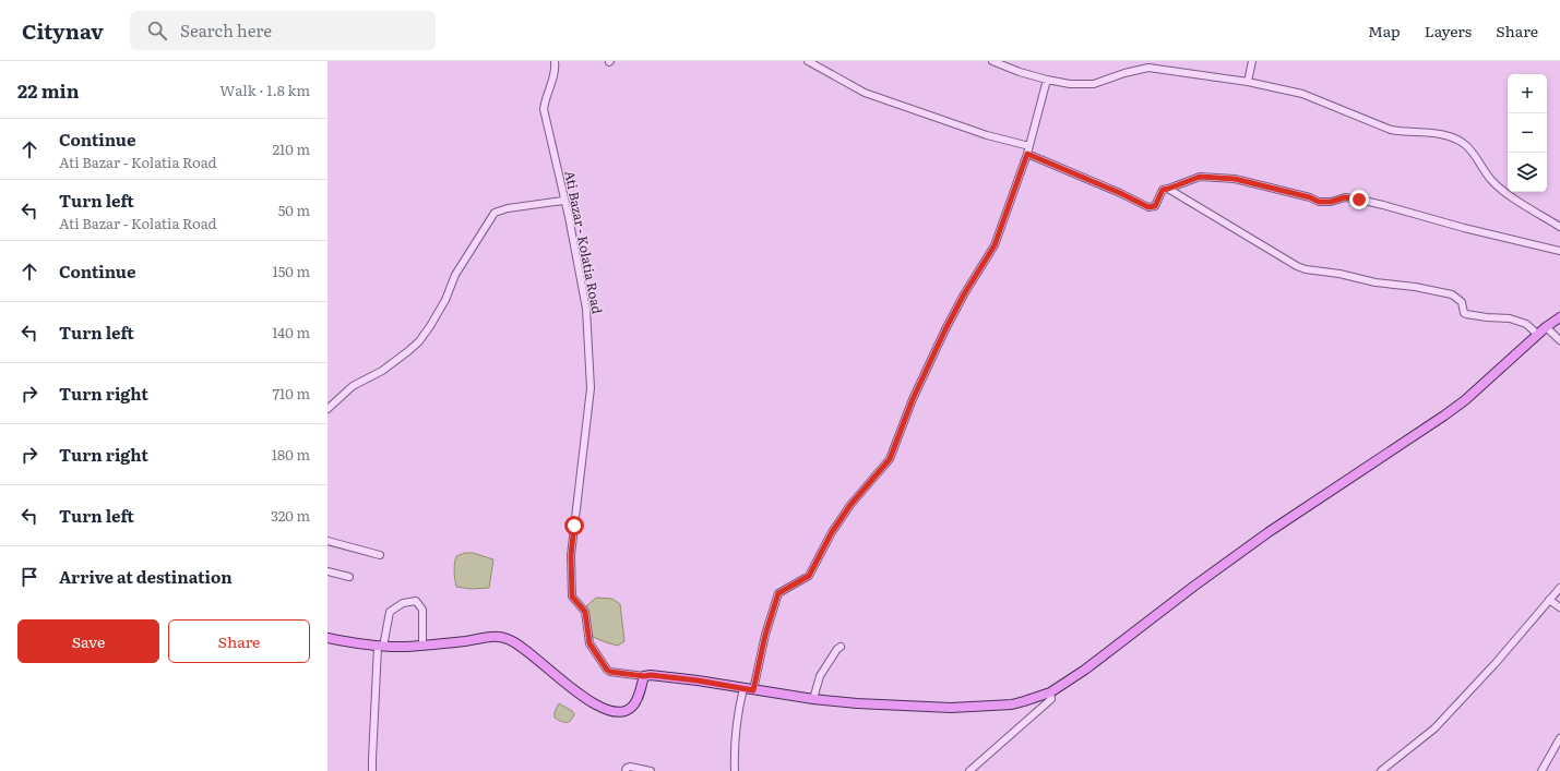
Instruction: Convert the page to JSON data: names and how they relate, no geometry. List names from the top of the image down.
{
  "streets": {
    "street": ["Ati Bazar - Kolatia Road"]
  },
  "page": {
    "header": "Citynav",
    "search": "Search here",
    "nav": ["Map", "Layers", "Share"],
    "heading": ["22 min", "Walk · 1.8 km"],
    "map_buttons": ["+", "−"],
    "list": [
      ["Continue", "Ati Bazar - Kolatia Road", "210 m"],
      ["Turn left", "Ati Bazar - Kolatia Road", "50 m"],
      ["Continue", "150 m"],
      ["Turn left", "140 m"],
      ["Turn right", "710 m"],
      ["Turn right", "180 m"],
      ["Turn left", "320 m"],
      "Arrive at destination"
    ],
    "buttons": ["Save", "Share"]
  }
}
